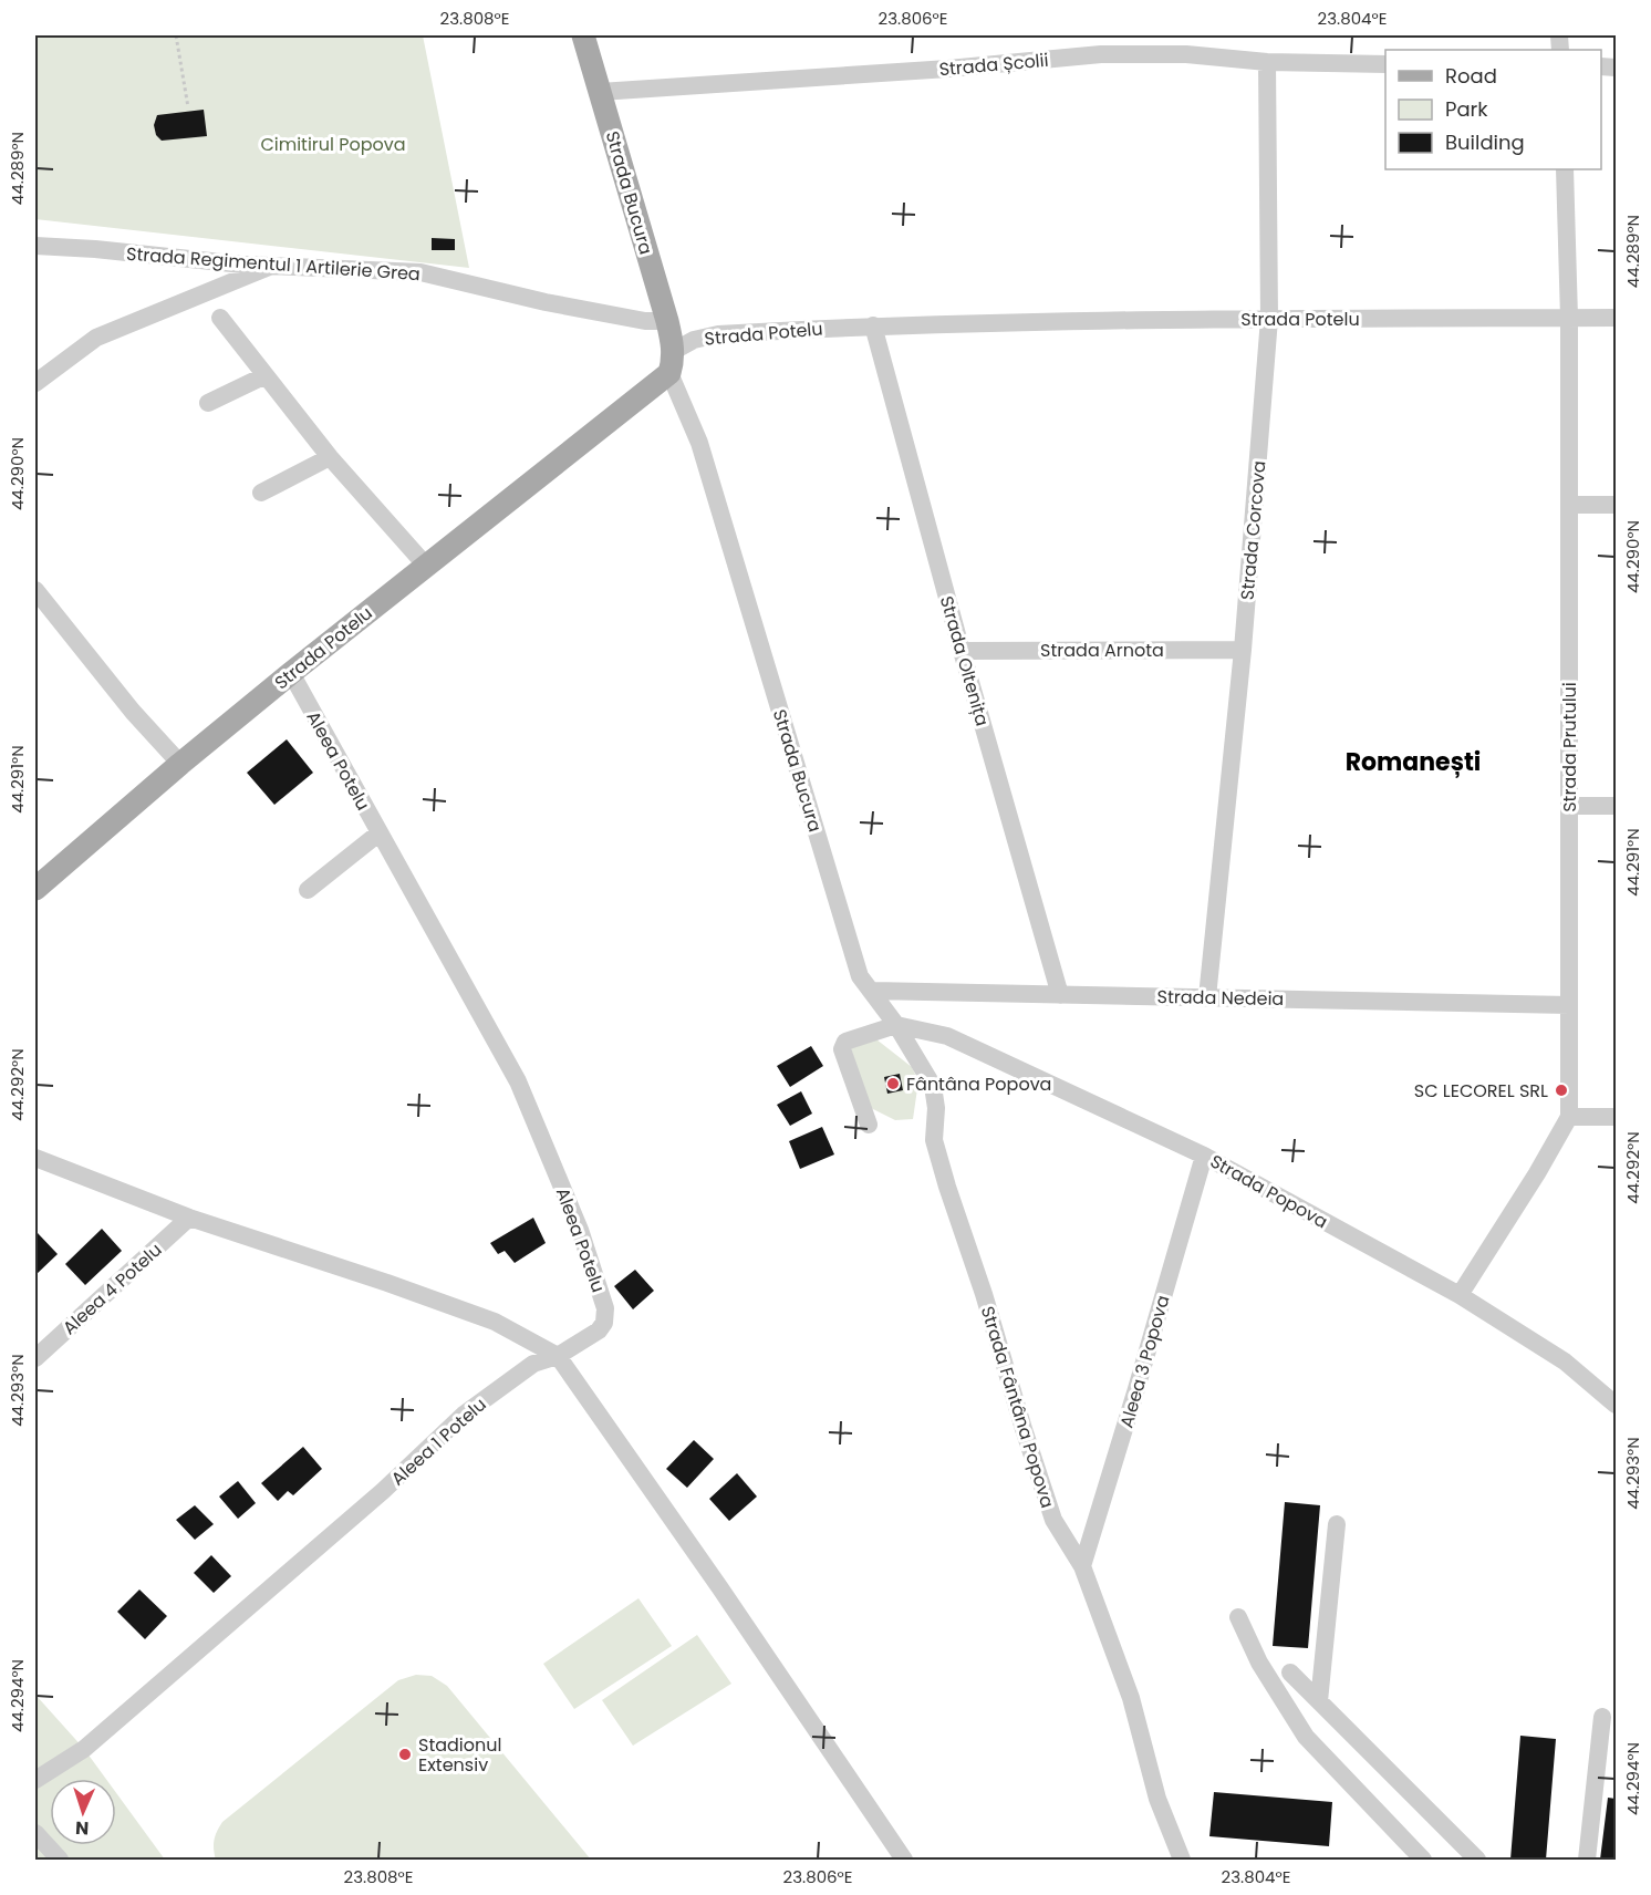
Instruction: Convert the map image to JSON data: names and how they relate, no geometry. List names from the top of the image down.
{
  "streets": {
    "main road": ["Strada Bucura", "Strada Potelu"],
    "street": [
      "Strada Școlii",
      "Strada Regimentul 1 Artilerie Grea",
      "Strada Corcova",
      "Strada Arnota",
      "Strada Oltenița",
      "Strada Prutului",
      "Aleea Potelu",
      "Strada Nedeia",
      "Strada Popova",
      "Aleea 4 Potelu",
      "Aleea 3 Popova",
      "Strada Fântâna Popova",
      "Aleea 1 Potelu"
    ]
  },
  "crossings": [
    ["Strada Școlii", "Strada Bucura"],
    ["Strada Școlii", "Strada Corcova"],
    ["Strada Bucura", "Strada Regimentul 1 Artilerie Grea"],
    ["Strada Bucura", "Strada Potelu"],
    ["Strada Bucura", "Strada Nedeia"],
    ["Strada Bucura", "Strada Popova"],
    ["Strada Bucura", "Strada Fântâna Popova"],
    ["Strada Potelu", "Strada Corcova"],
    ["Strada Potelu", "Strada Oltenița"],
    ["Strada Potelu", "Strada Prutului"],
    ["Strada Potelu", "Aleea Potelu"],
    ["Strada Corcova", "Strada Arnota"],
    ["Strada Corcova", "Strada Nedeia"],
    ["Strada Arnota", "Strada Oltenița"],
    ["Strada Oltenița", "Strada Nedeia"],
    ["Strada Prutului", "Strada Nedeia"],
    ["Strada Prutului", "Strada Popova"],
    ["Aleea Potelu", "Aleea 1 Potelu"],
    ["Strada Popova", "Aleea 3 Popova"],
    ["Strada Popova", "Strada Fântâna Popova"],
    ["Aleea 3 Popova", "Strada Fântâna Popova"]
  ],
  "districts": ["Romanești"],
  "parks": ["Cimitirul Popova"],
  "places": ["Fântâna Popova", "SC LECOREL SRL", "Stadionul Extensiv"],
  "legend": ["Road", "Park", "Building"],
  "north": "bottom",
  "coordinates": [
    "23.808°E",
    "23.806°E",
    "23.804°E",
    "44.289°N",
    "44.290°N",
    "44.291°N",
    "44.292°N",
    "44.293°N",
    "44.294°N"
  ]
}
